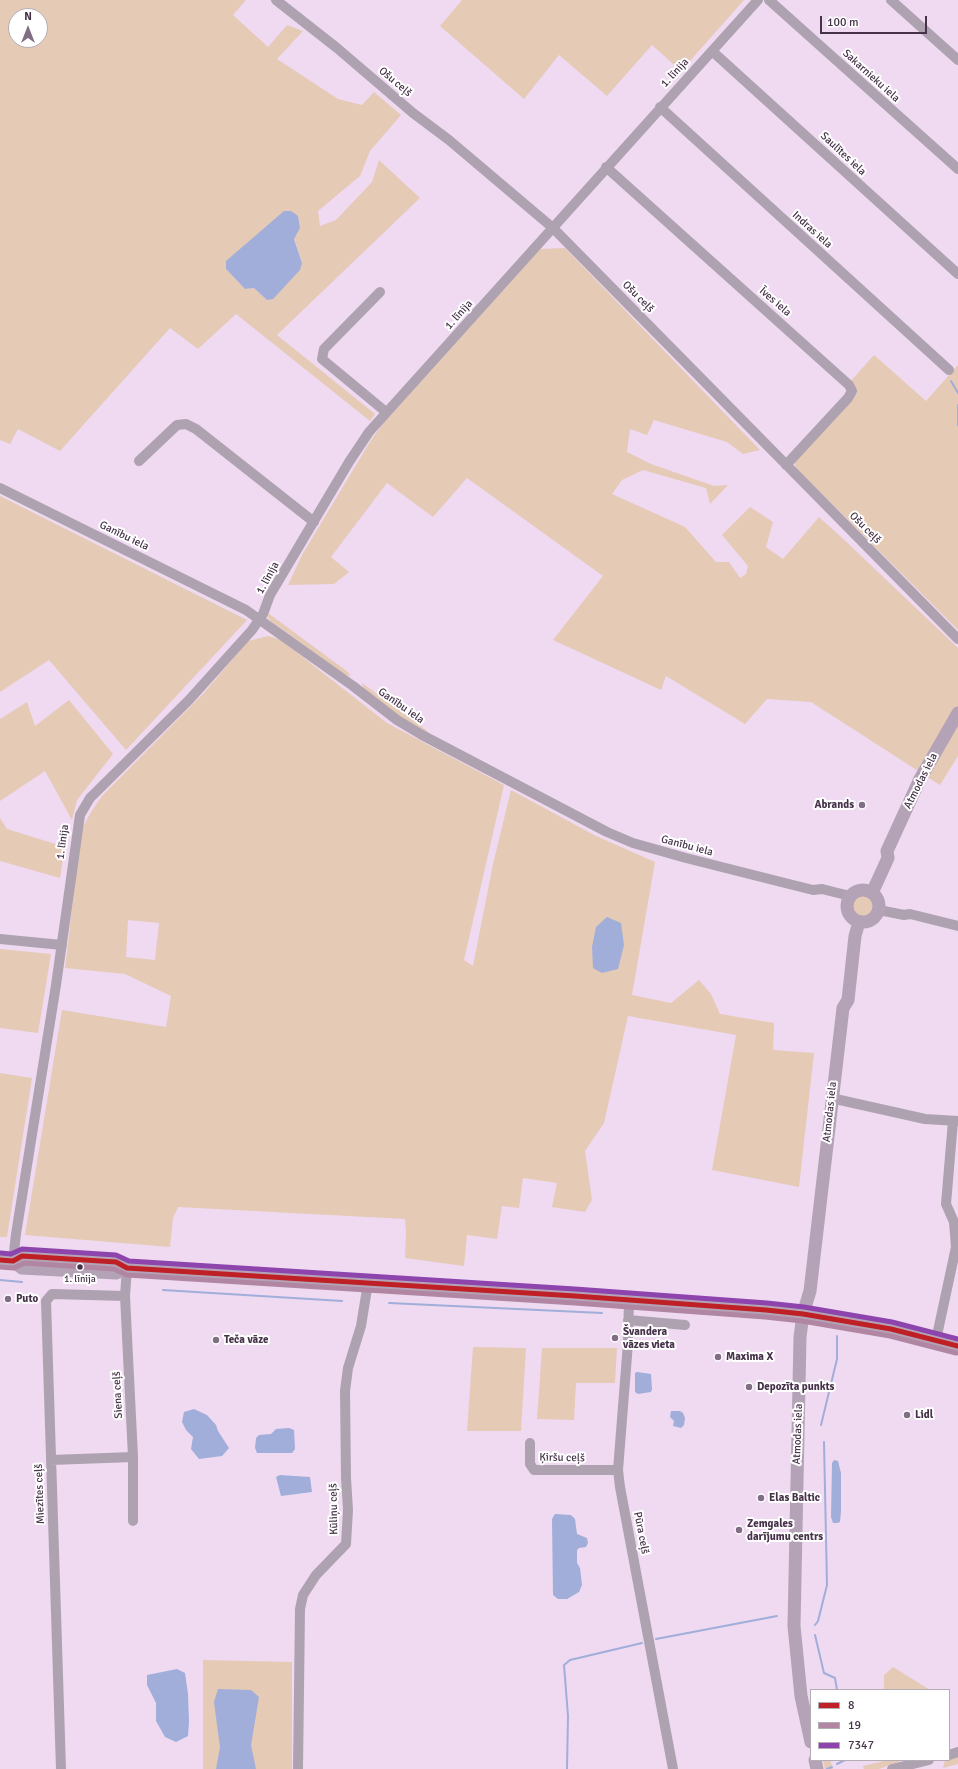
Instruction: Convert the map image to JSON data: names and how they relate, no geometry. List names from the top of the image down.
{
  "streets": {
    "main road": ["Atmodas iela"],
    "street": [
      "1. līnija",
      "Sakarnieku iela",
      "Ošu ceļš",
      "Saulītes iela",
      "Indras iela",
      "Īves iela",
      "Ganību iela",
      "Siena ceļš",
      "Ķiršu ceļš",
      "Miezītes ceļš",
      "Kūliņu ceļš",
      "Pūra ceļš"
    ]
  },
  "crossings": [
    ["1. līnija", "Ošu ceļš"],
    ["1. līnija", "Saulītes iela"],
    ["1. līnija", "Indras iela"],
    ["1. līnija", "Īves iela"],
    ["1. līnija", "Ganību iela"],
    ["Ošu ceļš", "Īves iela"],
    ["Ganību iela", "Atmodas iela"],
    ["Siena ceļš", "Miezītes ceļš"],
    ["Ķiršu ceļš", "Pūra ceļš"]
  ],
  "places": [
    "Abrands",
    "1. līnija",
    "Puto",
    "Švandera vāzes vieta",
    "Teča vāze",
    "Maxima X",
    "Depozīta punkts",
    "Lidl",
    "Elas Baltic",
    "Zemgales darījumu centrs"
  ],
  "lines": ["transit line 7347", "transit line 8", "transit line 19"],
  "legend": ["8", "19", "7347"],
  "scale_bar": "100 m",
  "north": "top"
}
